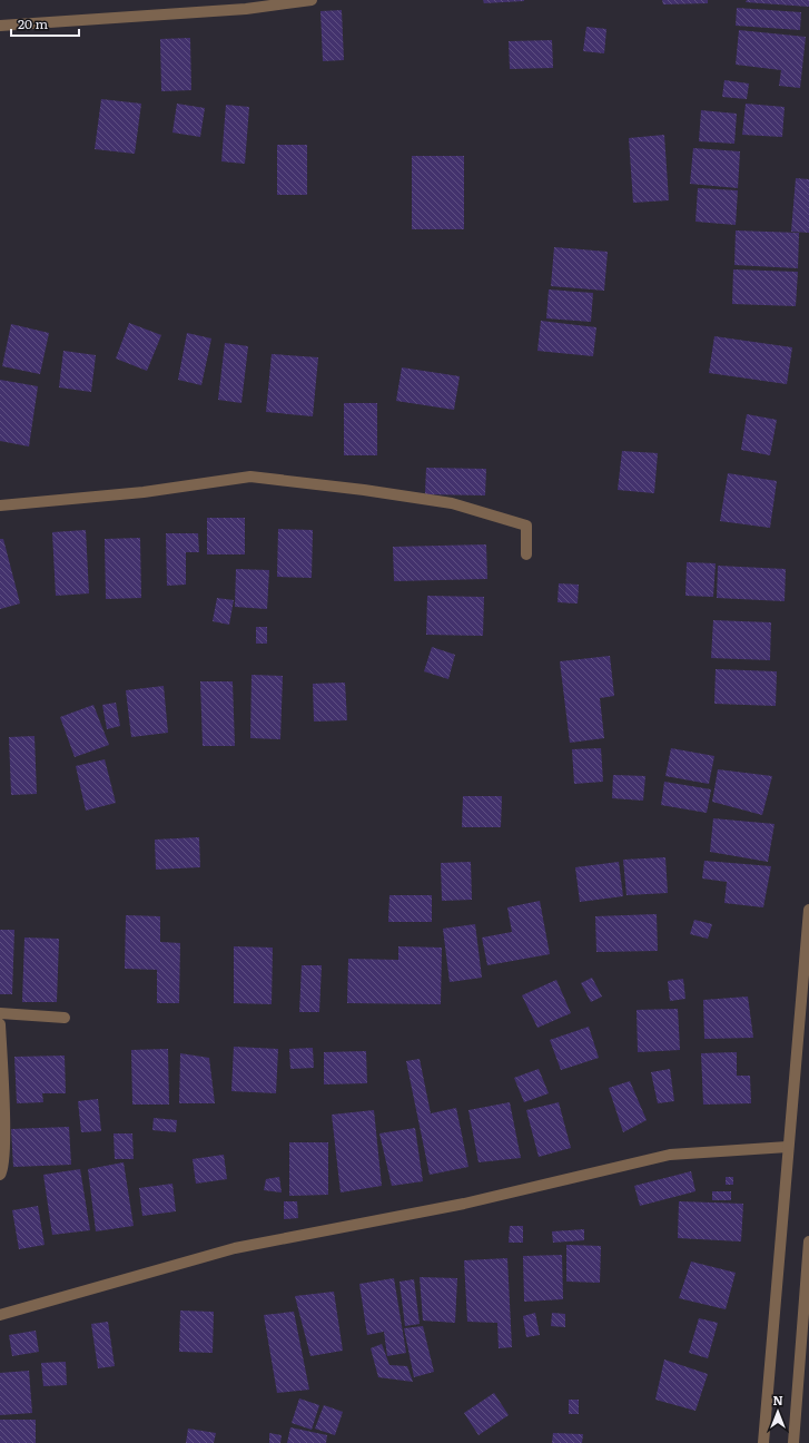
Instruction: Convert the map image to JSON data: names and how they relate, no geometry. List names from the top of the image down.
{
  "scale_bar": "20 m",
  "north": "top"
}
